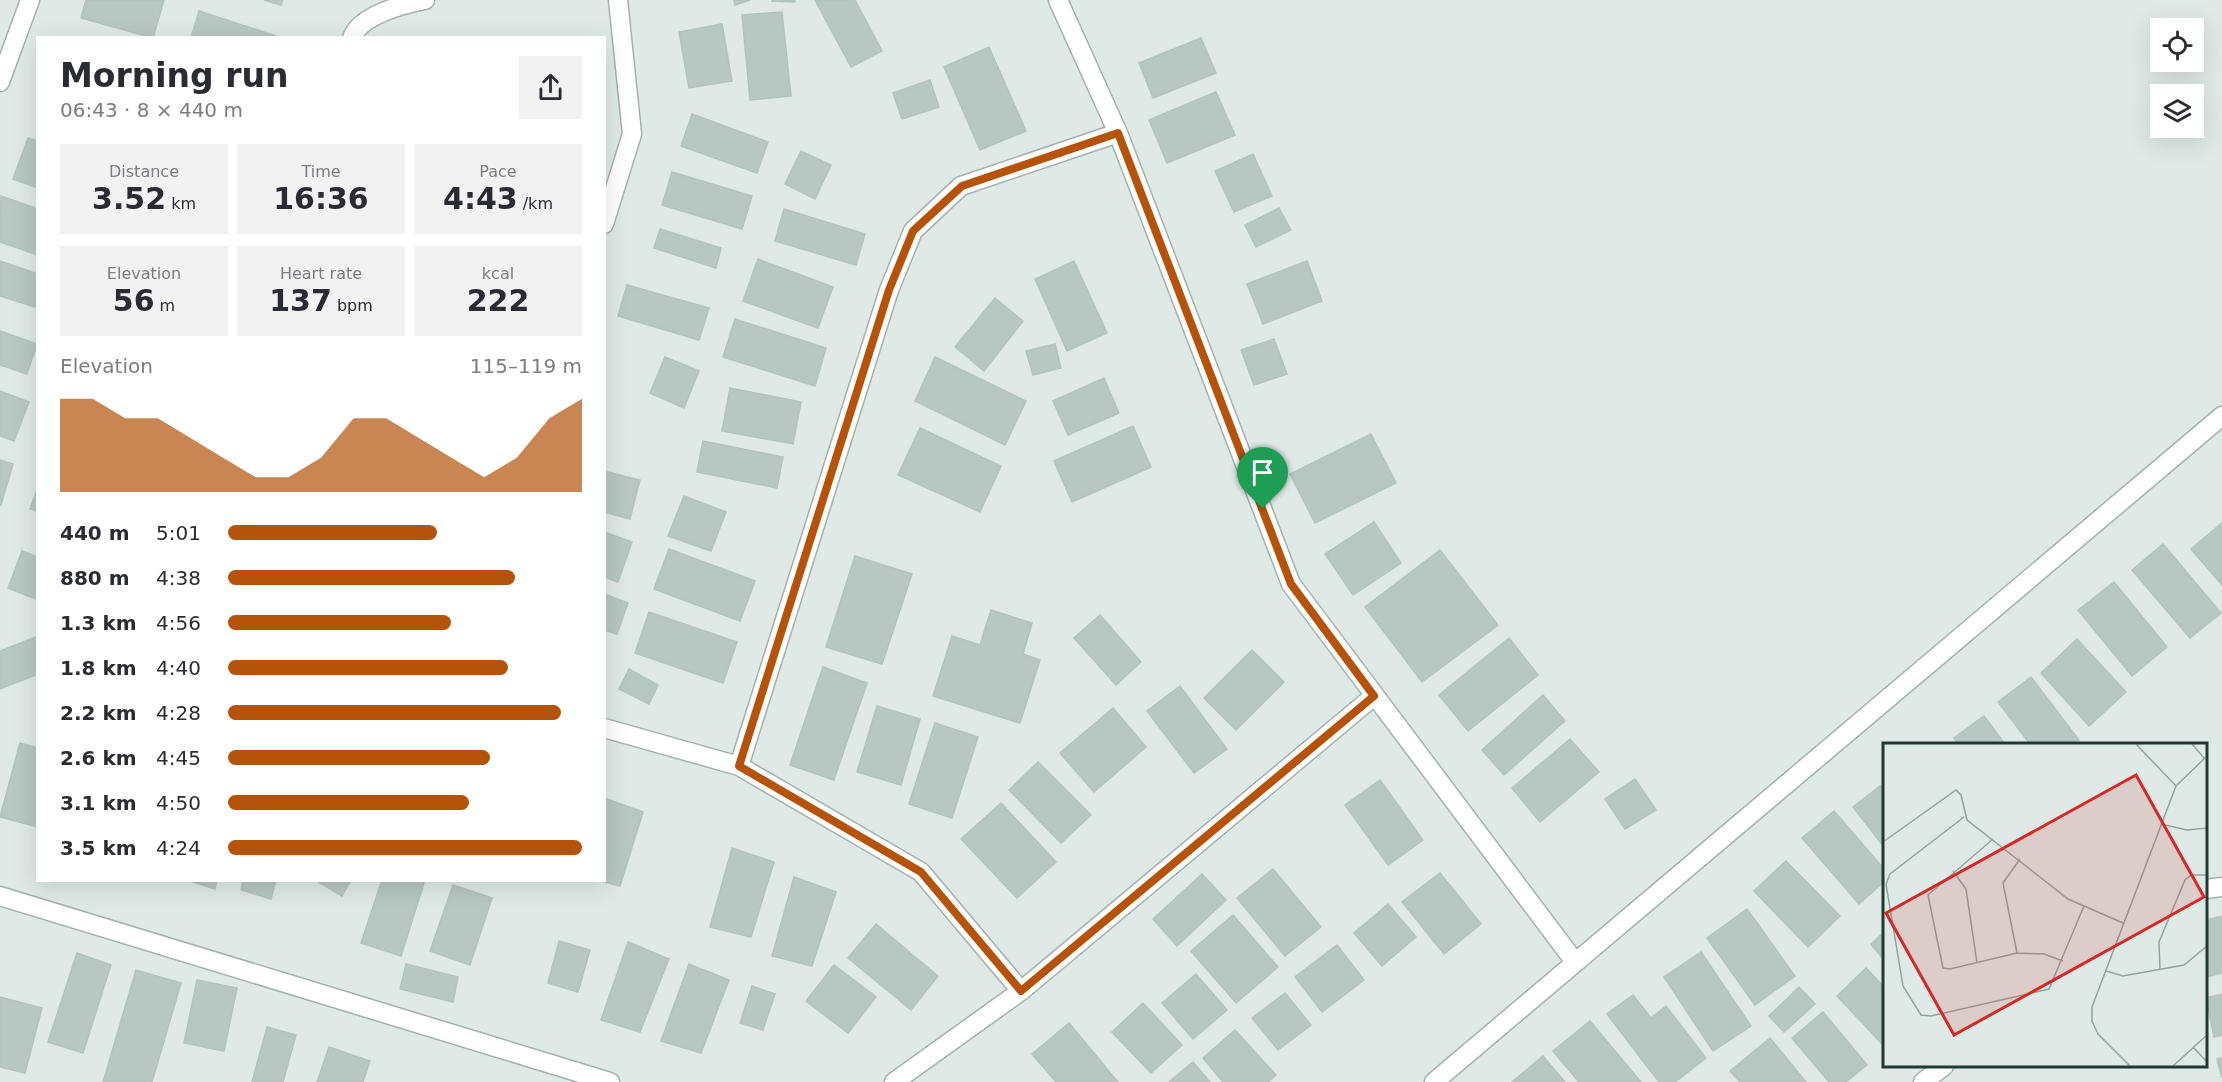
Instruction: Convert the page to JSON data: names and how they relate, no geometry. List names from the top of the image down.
{
  "page": {
    "heading": ["Morning run", "06:43 · 8 × 440 m"],
    "stats": [
      ["Distance", "3.52 km"],
      ["Time", "16:36"],
      ["Pace", "4:43 /km"],
      ["Elevation", "56 m"],
      ["Heart rate", "137 bpm"],
      ["kcal", "222"]
    ],
    "chart": ["Elevation", "115–119 m"],
    "list": [
      {
        "name": "440 m",
        "note": "5:01"
      },
      {
        "name": "880 m",
        "note": "4:38"
      },
      {
        "name": "1.3 km",
        "note": "4:56"
      },
      {
        "name": "1.8 km",
        "note": "4:40"
      },
      {
        "name": "2.2 km",
        "note": "4:28"
      },
      {
        "name": "2.6 km",
        "note": "4:45"
      },
      {
        "name": "3.1 km",
        "note": "4:50"
      },
      {
        "name": "3.5 km",
        "note": "4:24"
      }
    ]
  }
}
